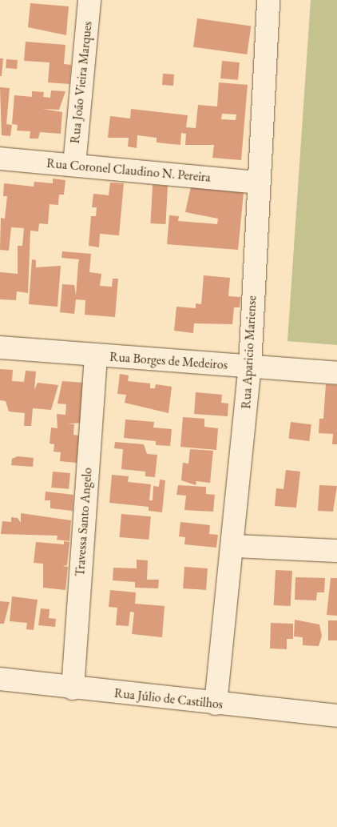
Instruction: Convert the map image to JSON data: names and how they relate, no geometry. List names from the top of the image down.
{
  "streets": {
    "street": [
      "Rua João Vieira Marques",
      "Rua Coronel Claudino N. Pereira",
      "Rua Aparicio Mariense",
      "Rua Borges de Medeiros",
      "Travessa Santo Angelo",
      "Rua Júlio de Castilhos"
    ]
  },
  "crossings": [
    ["Rua João Vieira Marques", "Rua Coronel Claudino N. Pereira"],
    ["Rua Coronel Claudino N. Pereira", "Rua Aparicio Mariense"],
    ["Rua Aparicio Mariense", "Rua Borges de Medeiros"],
    ["Rua Aparicio Mariense", "Rua Júlio de Castilhos"],
    ["Rua Borges de Medeiros", "Travessa Santo Angelo"],
    ["Travessa Santo Angelo", "Rua Júlio de Castilhos"]
  ]
}
